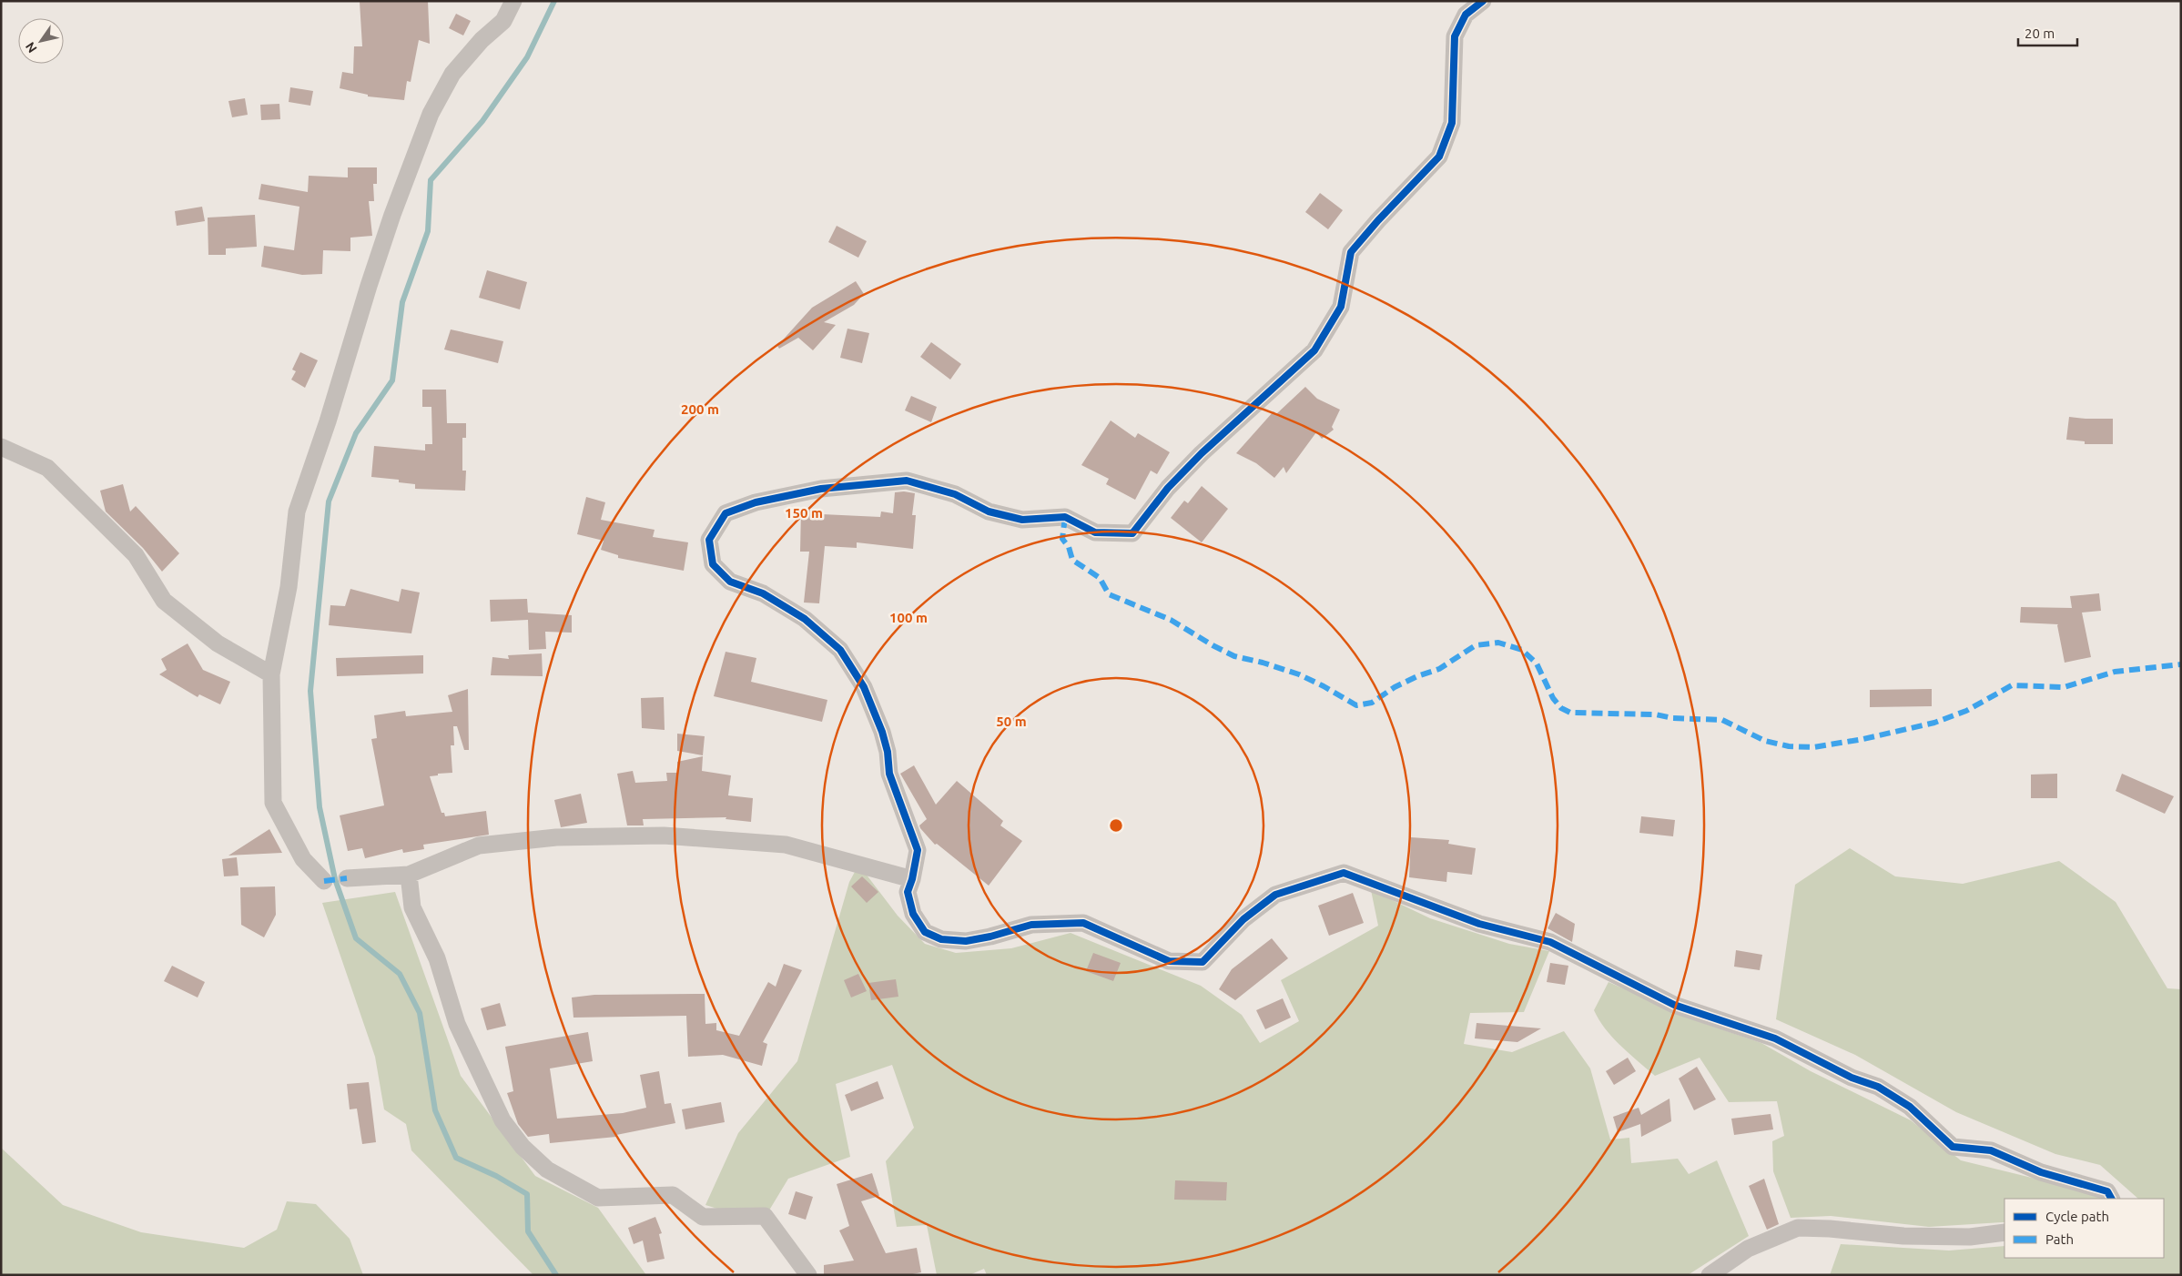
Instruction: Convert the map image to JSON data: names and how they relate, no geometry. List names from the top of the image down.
{
  "legend": ["Cycle path", "Path"],
  "scale_bar": "20 m",
  "north": "bottom left",
  "rings": [
    "200 m",
    "150 m",
    "100 m",
    "50 m"
  ]
}
